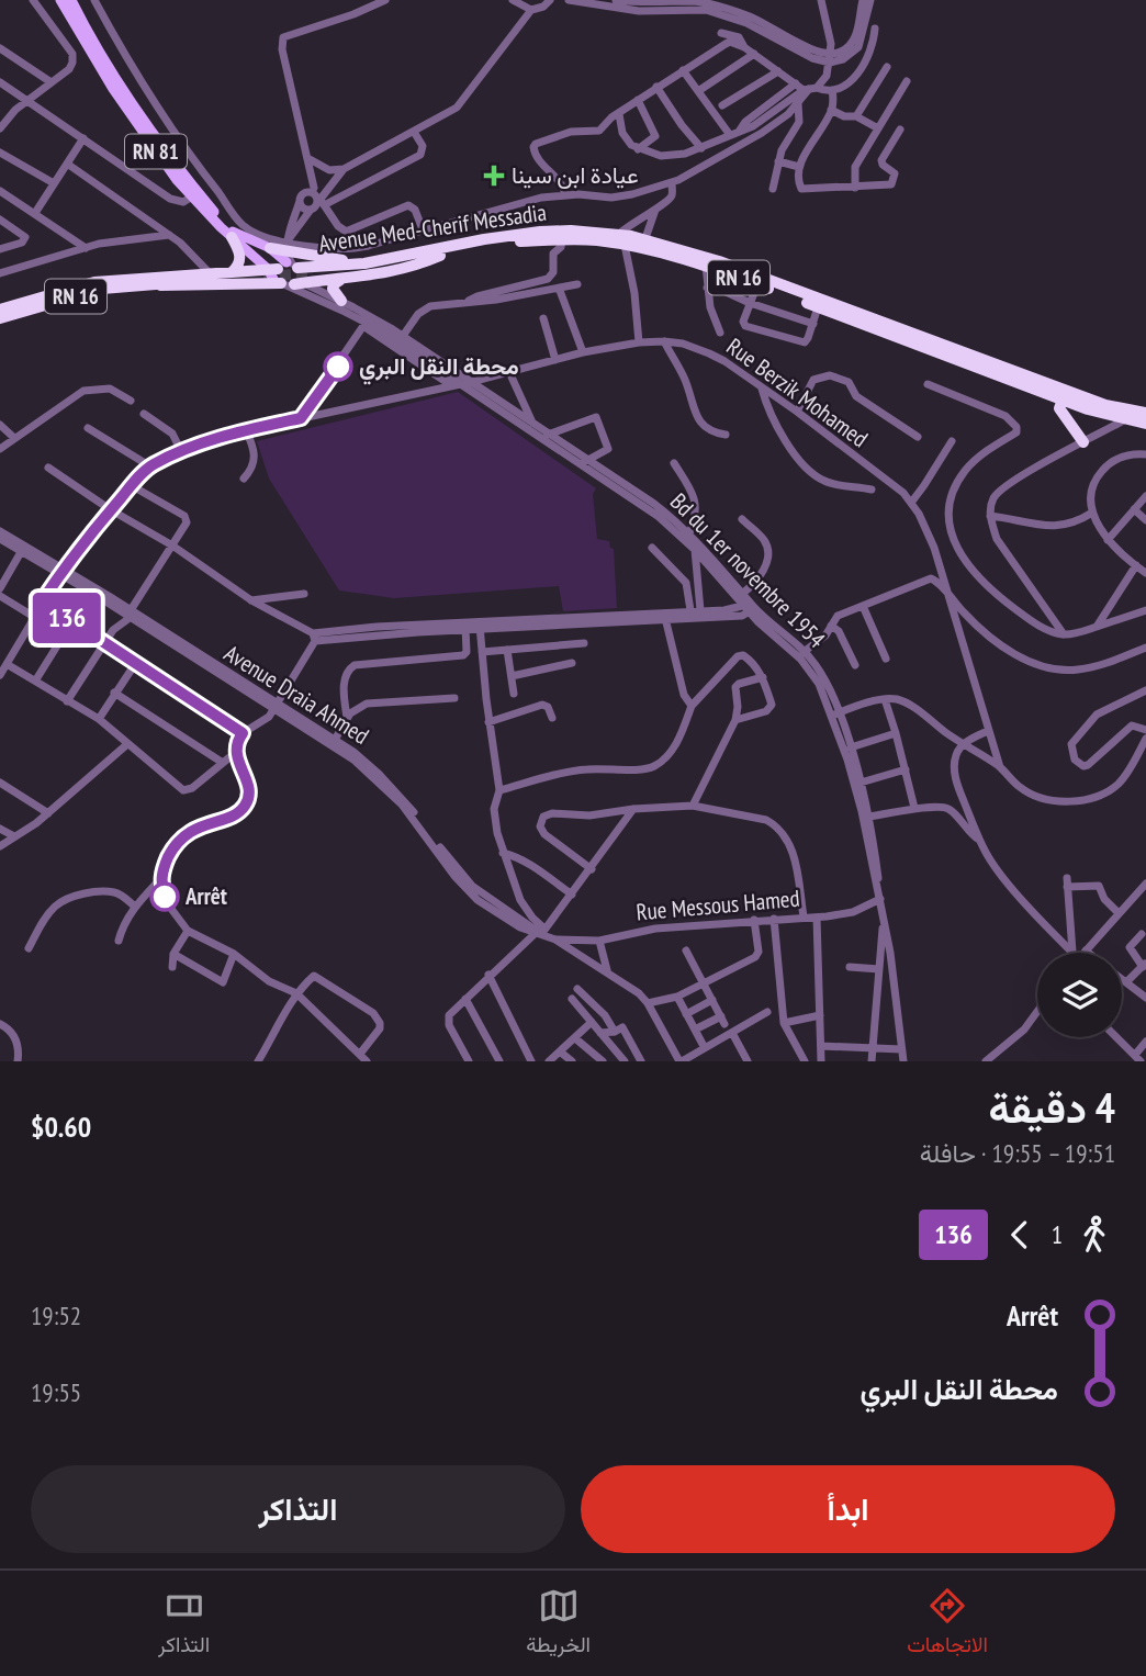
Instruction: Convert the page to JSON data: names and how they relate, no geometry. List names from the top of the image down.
{
  "streets": {
    "highway": ["Avenue Med-Cherif Messadia", "RN 16"],
    "main road": ["RN 81"],
    "street": [
      "Rue Berzik Mohamed",
      "Bd du 1er novembre 1954",
      "Avenue Draia Ahmed",
      "Rue Messous Hamed"
    ]
  },
  "crossings": [
    ["RN 81", "Avenue Med-Cherif Messadia"],
    ["RN 81", "RN 16"],
    ["RN 81", "Bd du 1er novembre 1954"],
    ["Avenue Med-Cherif Messadia", "RN 16"],
    ["Avenue Med-Cherif Messadia", "Bd du 1er novembre 1954"],
    ["RN 16", "Bd du 1er novembre 1954"],
    ["Rue Berzik Mohamed", "Bd du 1er novembre 1954"],
    ["Rue Berzik Mohamed", "Avenue Draia Ahmed"],
    ["Bd du 1er novembre 1954", "Rue Messous Hamed"]
  ],
  "places": {
    "health": ["عيادة ابن سينا"],
    "other": ["محطة النقل البري", "Arrêt"]
  },
  "lines": ["bus line 136"],
  "page": {
    "on_map": "136",
    "heading": ["4 دقيقة", "19:51 – 19:55 · حافلة", "$0.60"],
    "legs": ["1", "136"],
    "list": [
      {
        "name": "Arrêt",
        "value": "19:52"
      },
      {
        "name": "محطة النقل البري",
        "value": "19:55"
      }
    ],
    "buttons": ["ابدأ", "التذاكر"],
    "tabs": ["الاتجاهات", "الخريطة", "التذاكر"]
  }
}
